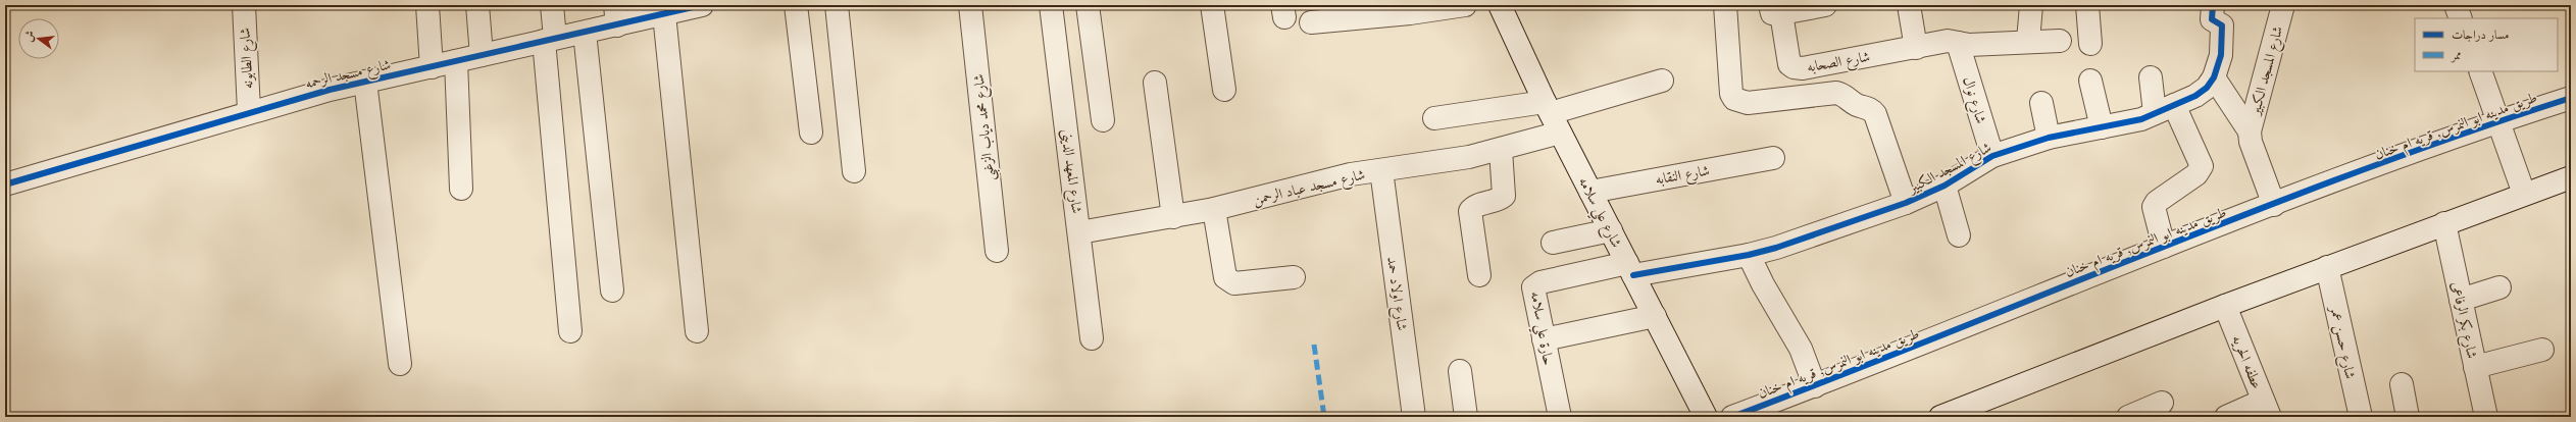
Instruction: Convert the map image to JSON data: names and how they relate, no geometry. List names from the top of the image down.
{
  "streets": {
    "street": [
      "شارع الطابونه",
      "شارع الصحابه",
      "شارع المسجد الكبير",
      "شارع مسجد الرحمه",
      "شارع نوال",
      "طريق مدينه ابو النمرس, قريه ام خنان",
      "شارع محمد دياب الزغبى",
      "شارع المعهد الدينى",
      "شارع النقابه",
      "شارع مسجد عباد الرحمن",
      "شارع علي سلامه",
      "شارع اولاد حمد",
      "شارع بكر الرفاعى",
      "حارة علي سلامه",
      "شارع حسن عمر",
      "عطفه الحريه"
    ]
  },
  "crossings": [
    ["شارع الطابونه", "شارع مسجد الرحمه"],
    ["شارع الصحابه", "شارع نوال"],
    ["شارع المسجد الكبير", "شارع نوال"],
    ["شارع المسجد الكبير", "طريق مدينه ابو النمرس, قريه ام خنان"],
    ["شارع المسجد الكبير", "شارع علي سلامه"],
    ["شارع المسجد الكبير", "حارة علي سلامه"],
    ["شارع المعهد الدينى", "شارع مسجد عباد الرحمن"],
    ["شارع النقابه", "شارع علي سلامه"],
    ["شارع مسجد عباد الرحمن", "شارع علي سلامه"],
    ["شارع مسجد عباد الرحمن", "شارع اولاد حمد"],
    ["شارع علي سلامه", "حارة علي سلامه"]
  ],
  "legend": ["مسار دراجات", "ممر"],
  "north": "left"
}
